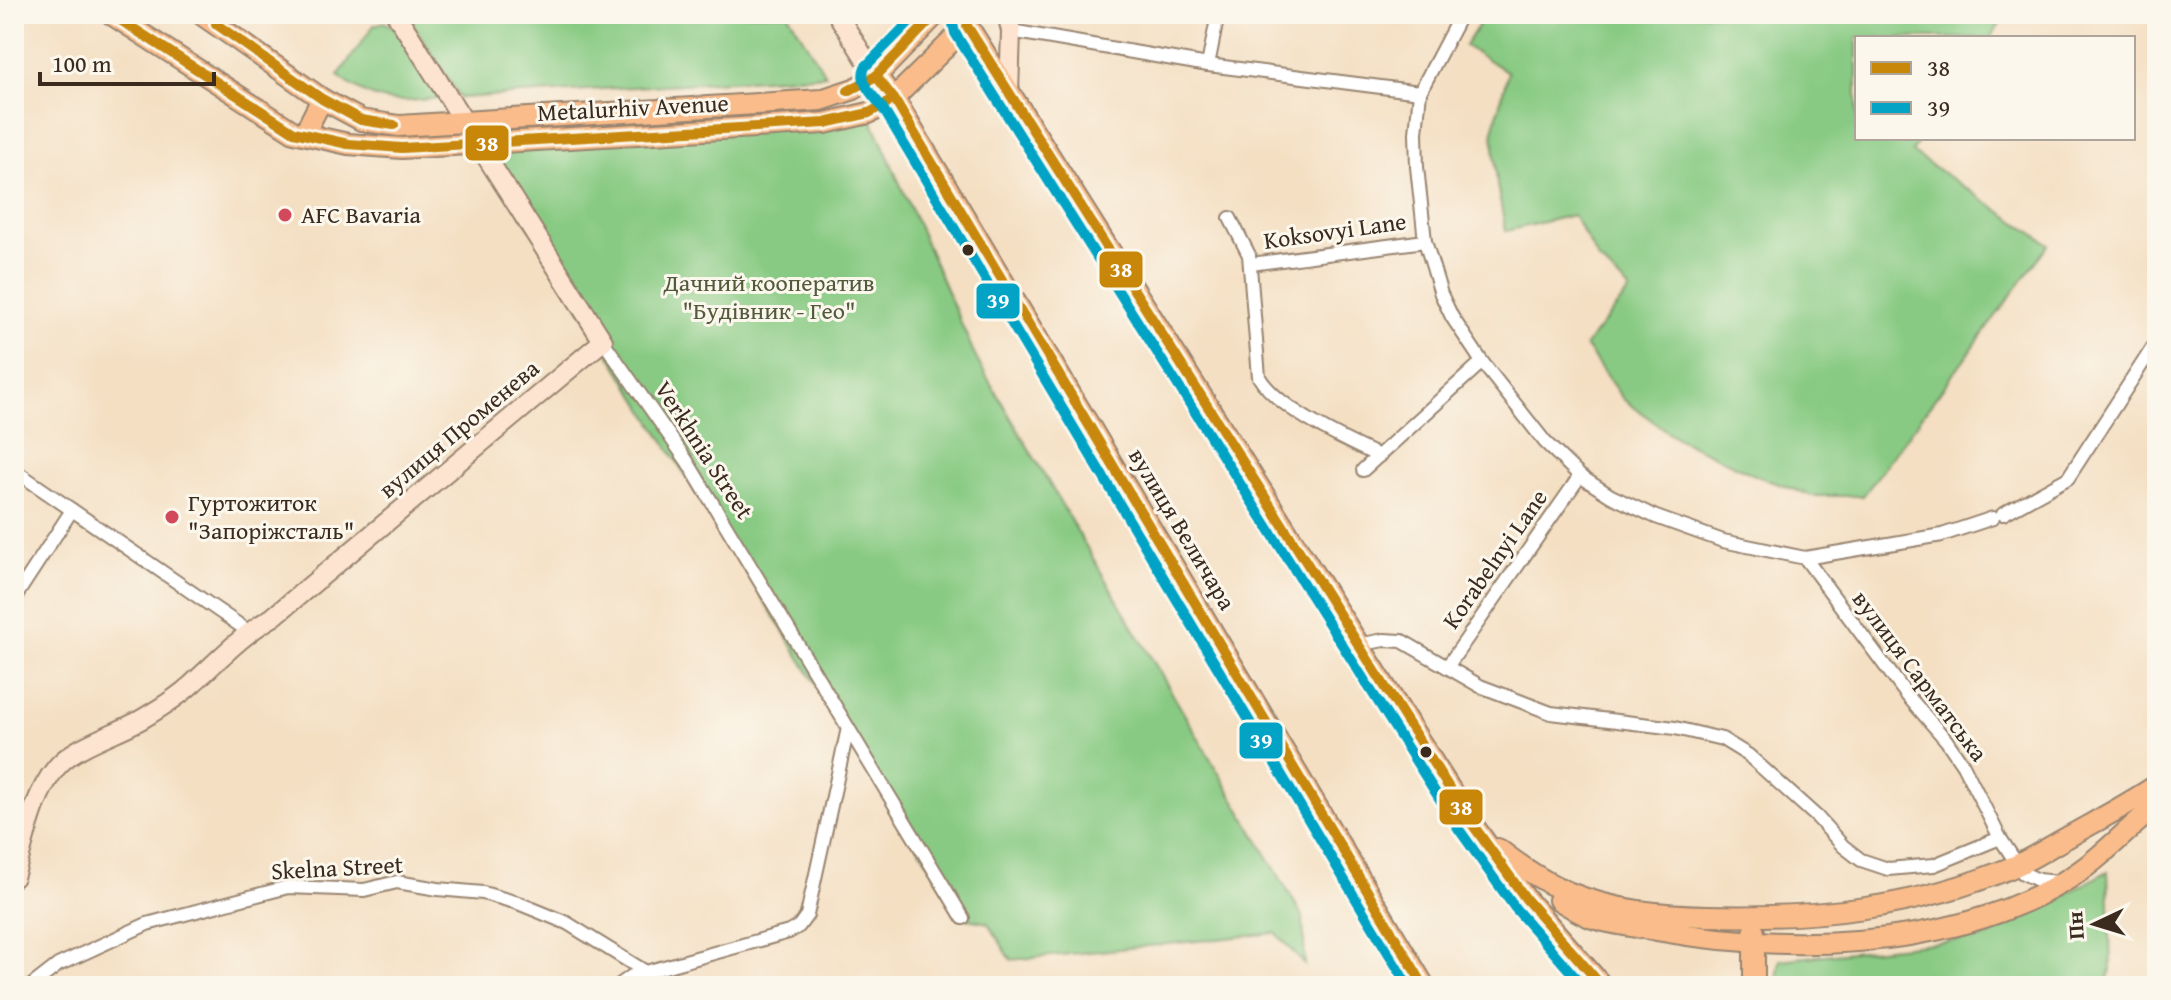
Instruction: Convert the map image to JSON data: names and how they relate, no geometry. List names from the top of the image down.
{
  "streets": {
    "main road": ["Metalurhiv Avenue", "вулиця Величара"],
    "street": [
      "Koksovyi Lane",
      "вулиця Променева",
      "Verkhnia Street",
      "Korabelnyi Lane",
      "вулиця Сарматська",
      "Skelna Street"
    ]
  },
  "crossings": [
    ["Metalurhiv Avenue", "Verkhnia Street"],
    ["Metalurhiv Avenue", "вулиця Величара"],
    ["вулиця Променева", "Verkhnia Street"]
  ],
  "parks": ["Дачний кооператив \"Будівник - Гео\""],
  "places": ["AFC Bavaria", "Гуртожиток \"Запоріжсталь\""],
  "lines": ["transit line 38", "transit line 39"],
  "legend": ["38", "39"],
  "scale_bar": "100 m",
  "north": "left"
}
